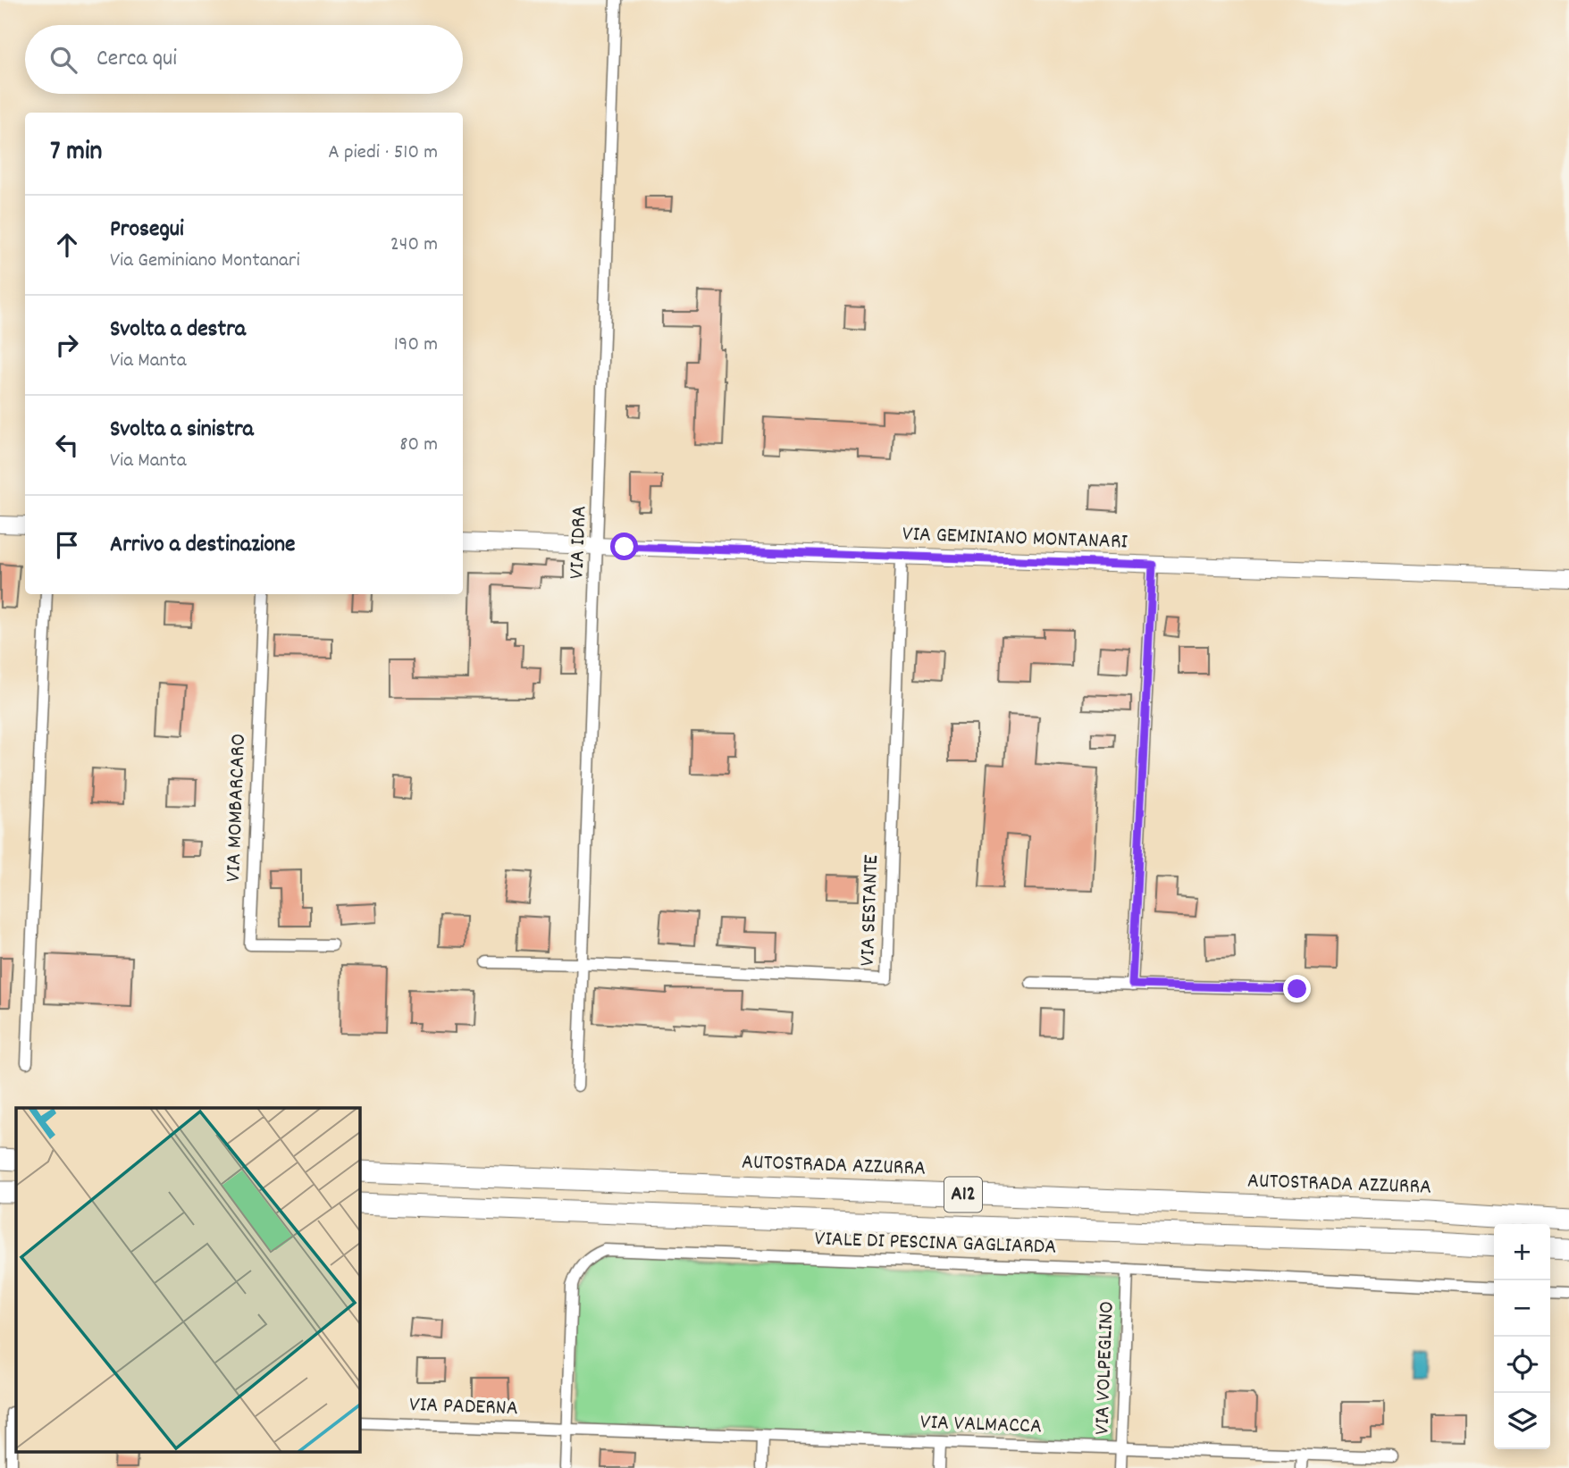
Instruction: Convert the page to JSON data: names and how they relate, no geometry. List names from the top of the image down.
{
  "streets": {
    "highway": ["AUTOSTRADA AZZURRA", "A12"],
    "street": [
      "VIA GEMINIANO MONTANARI",
      "VIA IDRA",
      "VIA MOMBARCARO",
      "VIA SESTANTE",
      "VIALE DI PESCINA GAGLIARDA",
      "VIA VOLPEGLINO",
      "VIA PADERNA",
      "VIA VALMACCA"
    ]
  },
  "crossings": [
    ["VIA GEMINIANO MONTANARI", "VIA IDRA"],
    ["VIA GEMINIANO MONTANARI", "VIA SESTANTE"],
    ["VIA IDRA", "VIA SESTANTE"],
    ["VIALE DI PESCINA GAGLIARDA", "VIA VOLPEGLINO"],
    ["VIALE DI PESCINA GAGLIARDA", "VIA PADERNA"],
    ["VIALE DI PESCINA GAGLIARDA", "VIA VALMACCA"],
    ["VIA VOLPEGLINO", "VIA VALMACCA"],
    ["VIA PADERNA", "VIA VALMACCA"]
  ],
  "page": {
    "search": "Cerca qui",
    "heading": ["7 min", "A piedi · 510 m"],
    "list": [
      ["Prosegui", "Via Geminiano Montanari", "240 m"],
      ["Svolta a destra", "Via Manta", "190 m"],
      ["Svolta a sinistra", "Via Manta", "80 m"],
      "Arrivo a destinazione"
    ],
    "map_buttons": ["+", "−"]
  }
}
